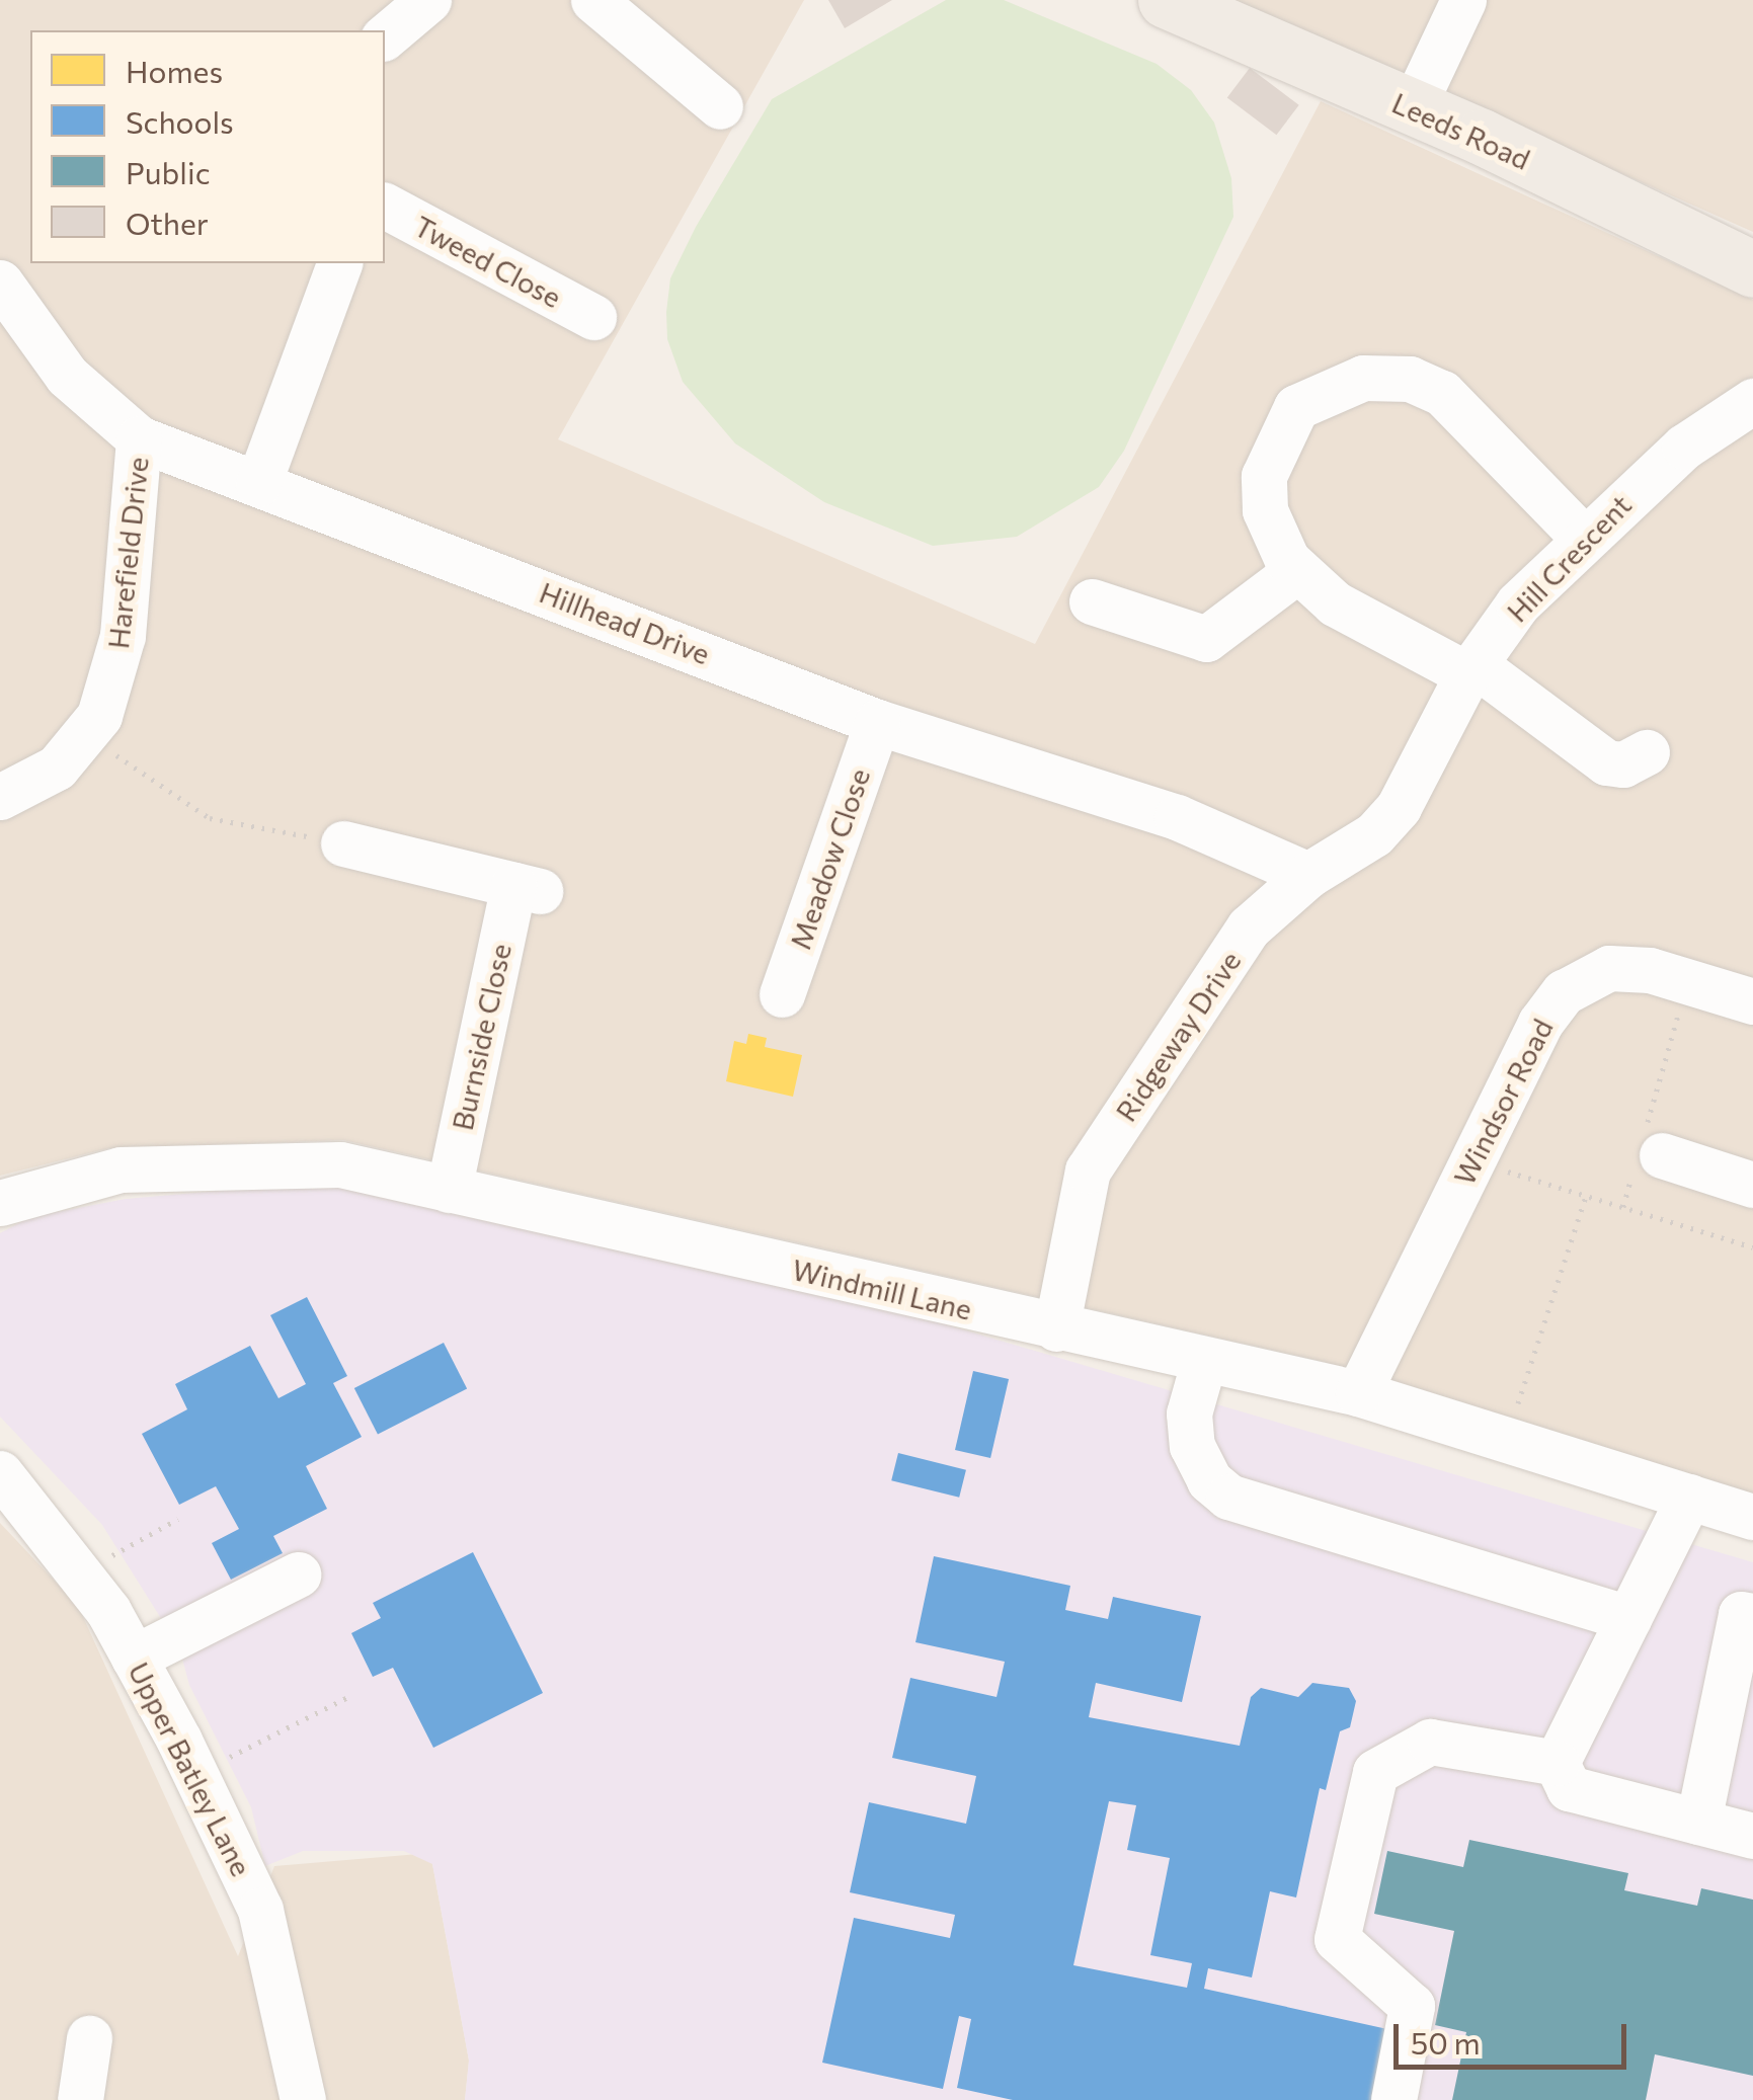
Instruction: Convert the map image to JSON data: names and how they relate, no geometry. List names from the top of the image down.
{
  "streets": {
    "main road": ["Leeds Road"],
    "street": [
      "Tweed Close",
      "Harefield Drive",
      "Hill Crescent",
      "Hillhead Drive",
      "Meadow Close",
      "Ridgeway Drive",
      "Burnside Close",
      "Windsor Road",
      "Windmill Lane",
      "Upper Batley Lane"
    ]
  },
  "crossings": [
    ["Harefield Drive", "Hillhead Drive"],
    ["Hill Crescent", "Ridgeway Drive"],
    ["Hillhead Drive", "Meadow Close"],
    ["Hillhead Drive", "Ridgeway Drive"],
    ["Ridgeway Drive", "Windmill Lane"],
    ["Burnside Close", "Windmill Lane"],
    ["Windsor Road", "Windmill Lane"]
  ],
  "legend": [
    "Homes",
    "Schools",
    "Public",
    "Other"
  ],
  "scale_bar": "50 m"
}
